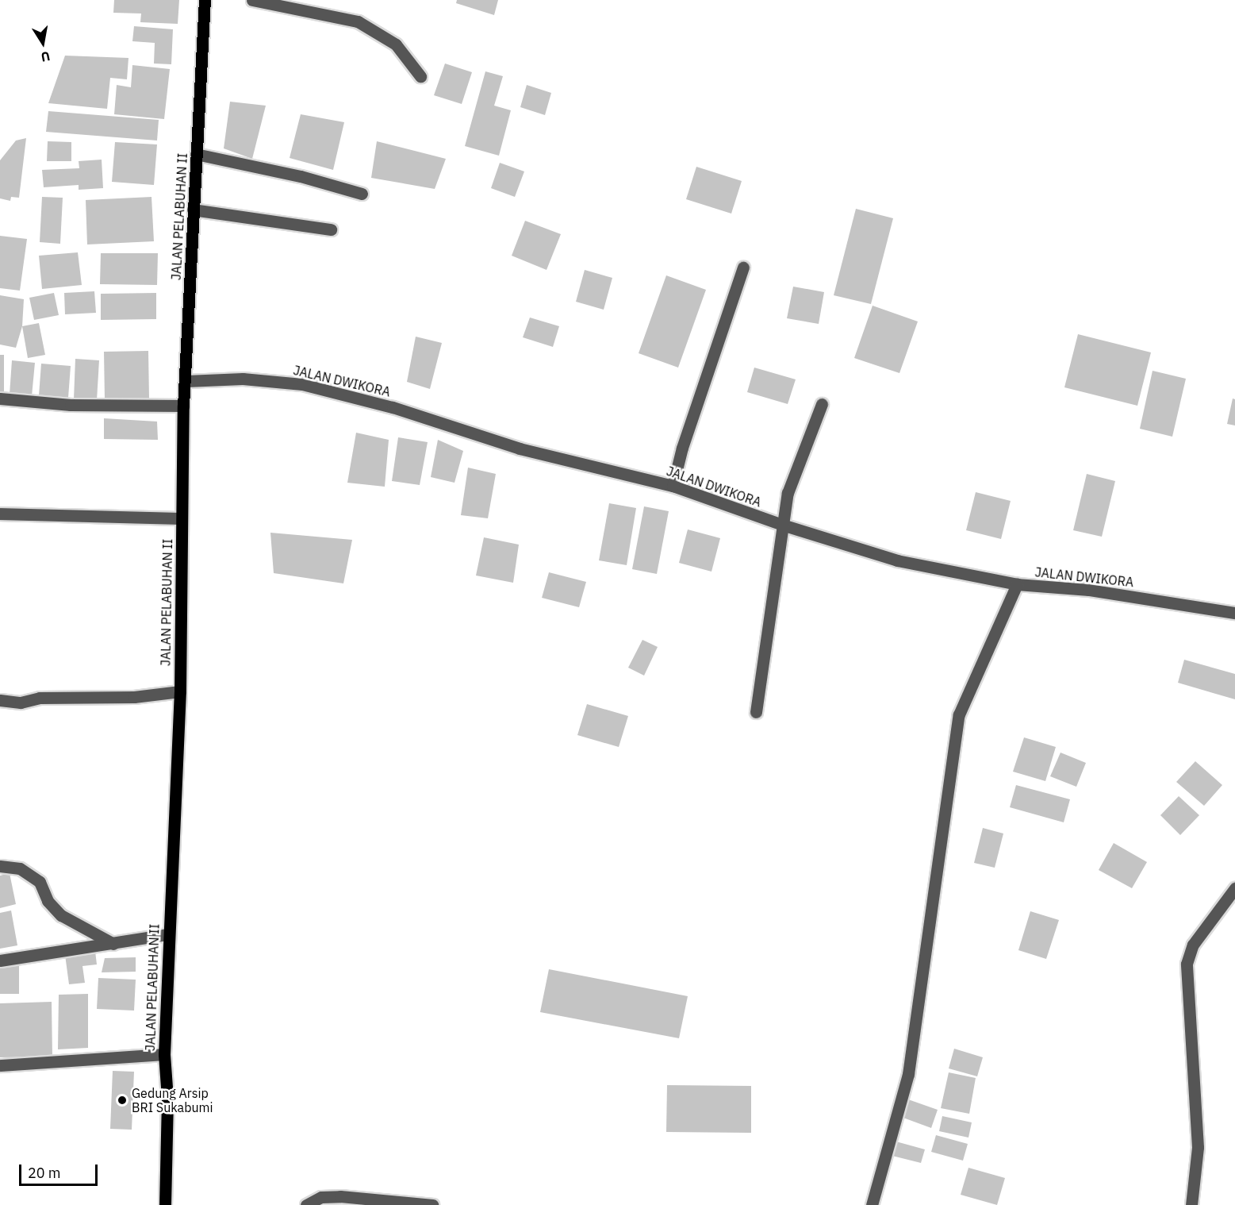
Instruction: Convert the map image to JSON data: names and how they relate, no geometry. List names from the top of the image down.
{
  "streets": {
    "main road": ["JALAN PELABUHAN II"],
    "street": ["JALAN DWIKORA"]
  },
  "crossings": [
    ["JALAN PELABUHAN II", "JALAN DWIKORA"]
  ],
  "places": ["Gedung Arsip BRI Sukabumi"],
  "scale_bar": "20 m",
  "north": "bottom"
}
